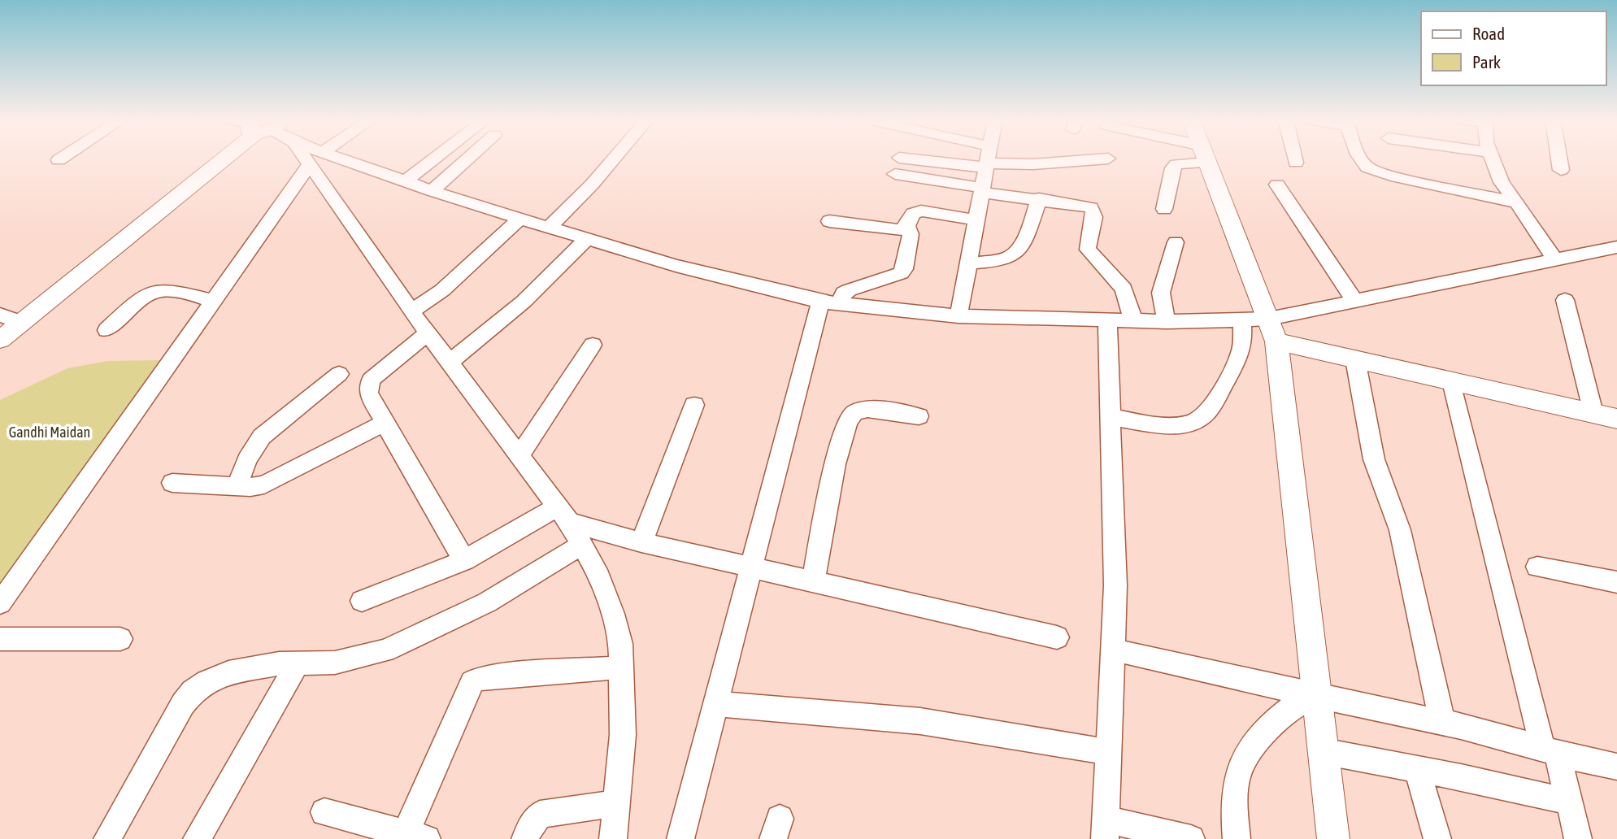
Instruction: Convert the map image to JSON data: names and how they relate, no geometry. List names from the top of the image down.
{
  "parks": ["Gandhi Maidan"],
  "legend": ["Road", "Park"]
}
